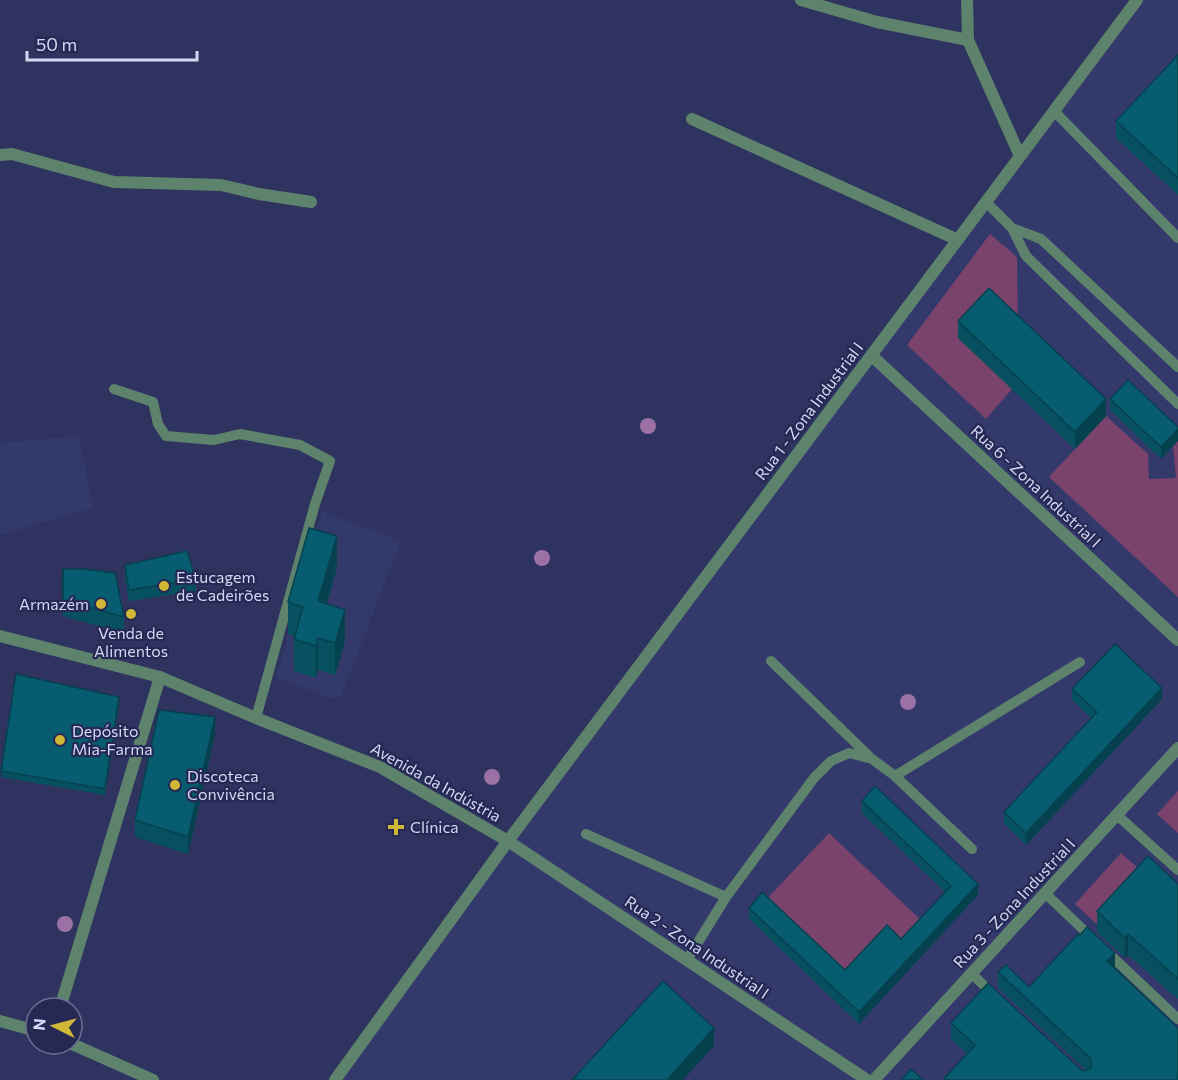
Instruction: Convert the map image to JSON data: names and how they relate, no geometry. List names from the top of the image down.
{
  "streets": {
    "street": [
      "Rua 1 - Zona Industrial I",
      "Rua 6 - Zona Industrial I",
      "Avenida da Indústria",
      "Rua 3 - Zona Industrial I",
      "Rua 2 - Zona Industrial I"
    ]
  },
  "crossings": [
    ["Rua 1 - Zona Industrial I", "Rua 6 - Zona Industrial I"],
    ["Rua 1 - Zona Industrial I", "Avenida da Indústria"],
    ["Rua 1 - Zona Industrial I", "Rua 2 - Zona Industrial I"],
    ["Avenida da Indústria", "Rua 2 - Zona Industrial I"]
  ],
  "places": {
    "other": [
      "Estucagem de Cadeirões",
      "Armazém",
      "Venda de Alimentos",
      "Depósito Mia-Farma",
      "Discoteca Convivência"
    ],
    "health": ["Clínica"]
  },
  "scale_bar": "50 m",
  "north": "left"
}
